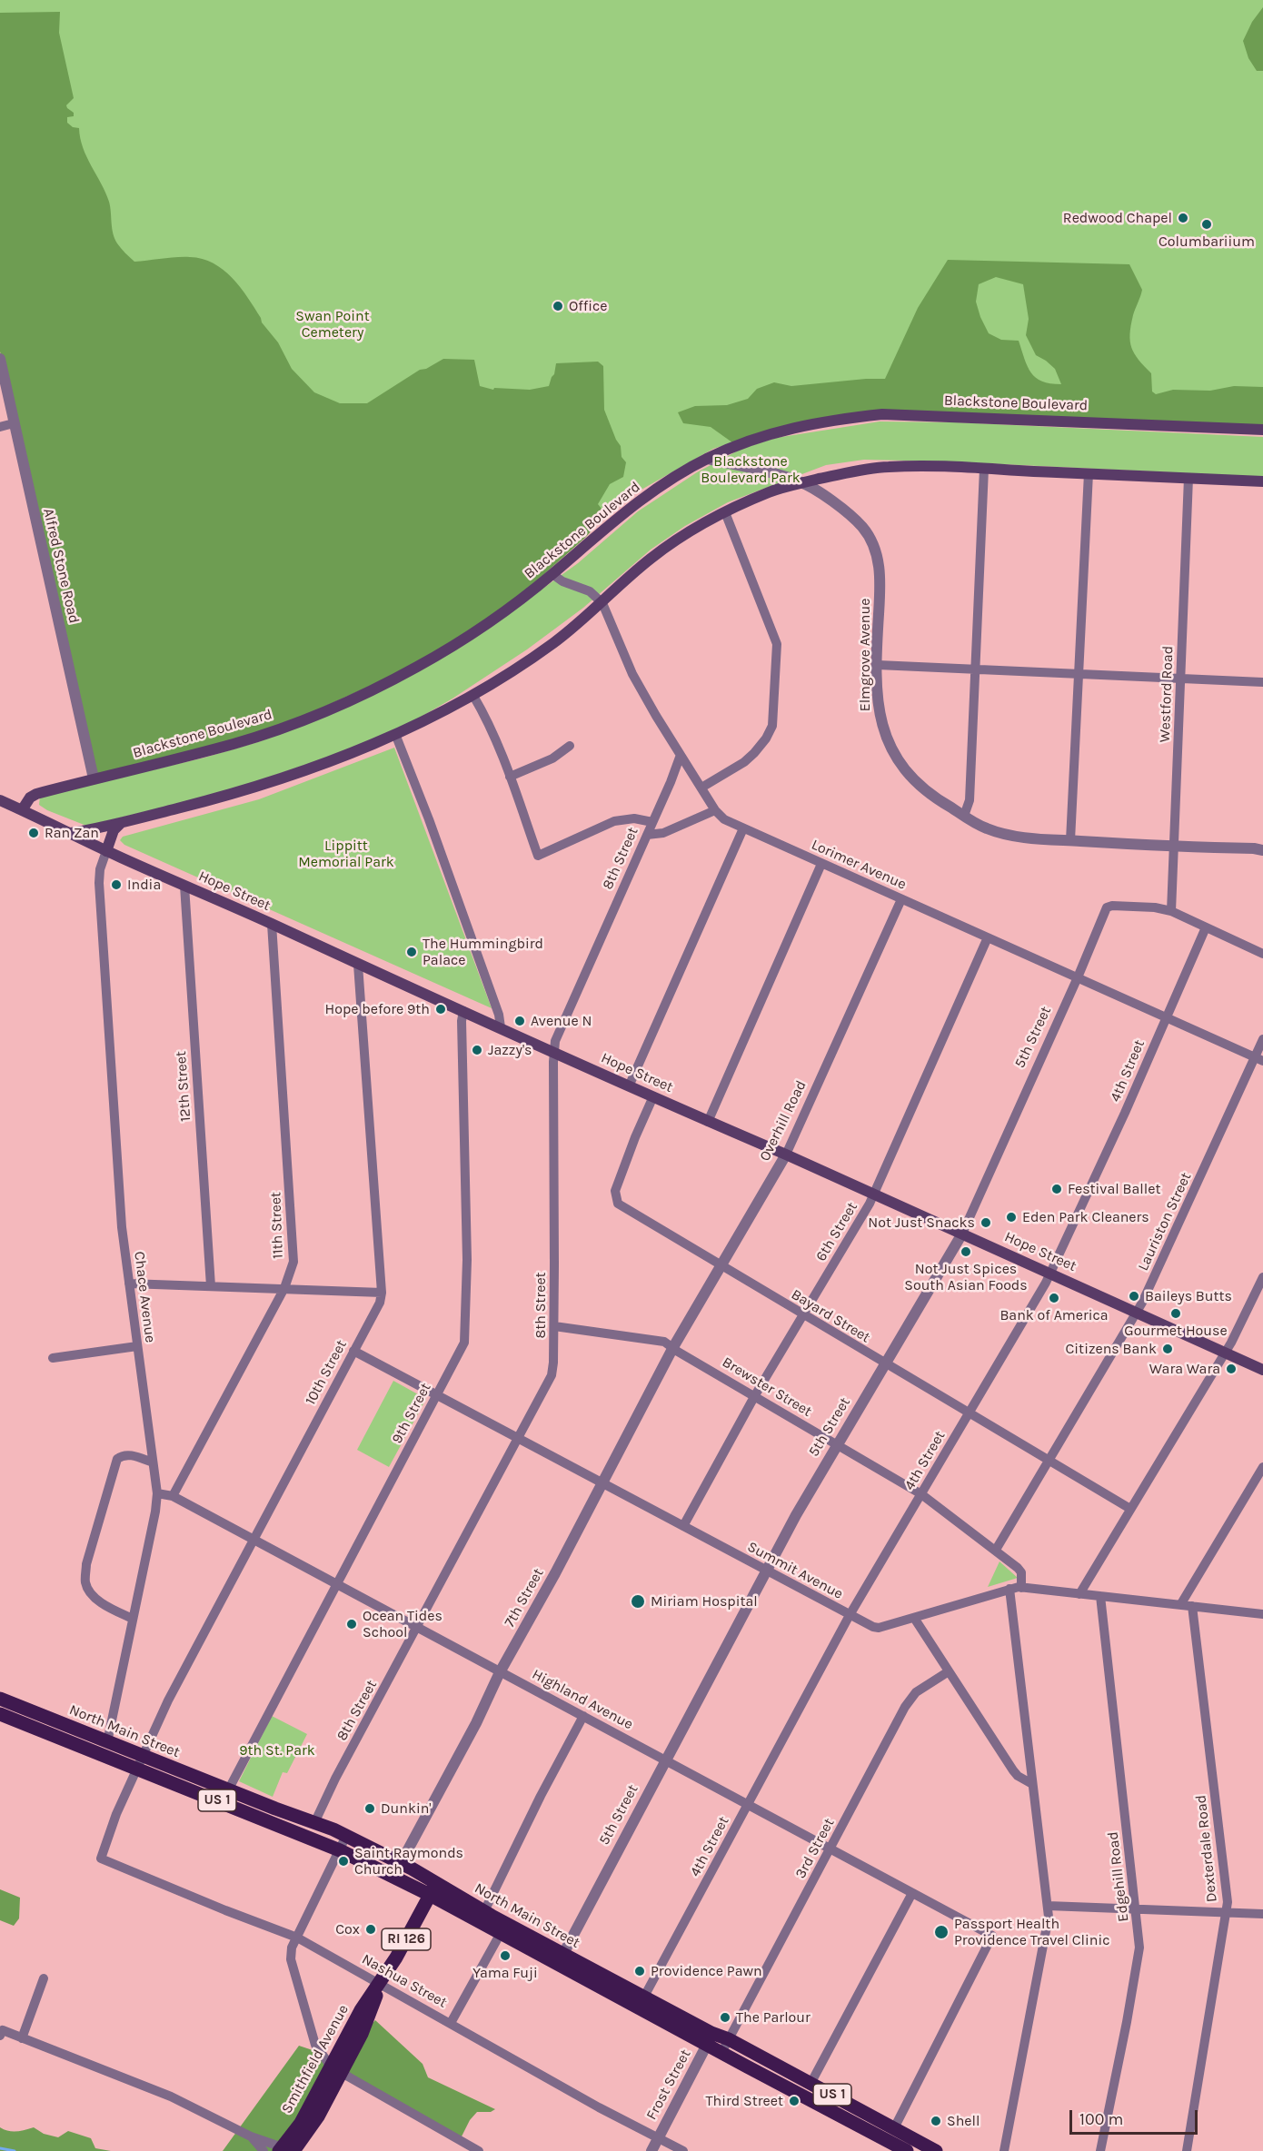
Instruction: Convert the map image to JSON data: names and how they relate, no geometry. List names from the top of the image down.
{
  "streets": {
    "main road": [
      "Blackstone Boulevard",
      "Hope Street",
      "North Main Street",
      "US 1",
      "RI 126",
      "Smithfield Avenue"
    ],
    "street": [
      "Alfred Stone Road",
      "Elmgrove Avenue",
      "Westford Road",
      "8th Street",
      "Lorimer Avenue",
      "5th Street",
      "4th Street",
      "12th Street",
      "Overhill Road",
      "Lauriston Street",
      "11th Street",
      "6th Street",
      "Chace Avenue",
      "Bayard Street",
      "10th Street",
      "Brewster Street",
      "9th Street",
      "Summit Avenue",
      "7th Street",
      "Highland Avenue",
      "3rd Street",
      "Dexterdale Road",
      "Edgehill Road",
      "Nashua Street",
      "Frost Street"
    ]
  },
  "crossings": [
    ["Blackstone Boulevard", "Alfred Stone Road"],
    ["Blackstone Boulevard", "Elmgrove Avenue"],
    ["Blackstone Boulevard", "Hope Street"],
    ["Elmgrove Avenue", "Westford Road"],
    ["Westford Road", "5th Street"],
    ["8th Street", "Lorimer Avenue"],
    ["8th Street", "Hope Street"],
    ["8th Street", "Brewster Street"],
    ["8th Street", "Summit Avenue"],
    ["8th Street", "Highland Avenue"],
    ["8th Street", "North Main Street"],
    ["Lorimer Avenue", "5th Street"],
    ["Lorimer Avenue", "4th Street"],
    ["Lorimer Avenue", "Overhill Road"],
    ["Lorimer Avenue", "Lauriston Street"],
    ["Lorimer Avenue", "6th Street"],
    ["Hope Street", "5th Street"],
    ["Hope Street", "4th Street"],
    ["Hope Street", "12th Street"],
    ["Hope Street", "Overhill Road"],
    ["Hope Street", "Lauriston Street"],
    ["Hope Street", "11th Street"],
    ["Hope Street", "6th Street"],
    ["Hope Street", "Chace Avenue"],
    ["Hope Street", "Bayard Street"],
    ["Hope Street", "10th Street"],
    ["Hope Street", "9th Street"],
    ["5th Street", "Bayard Street"],
    ["5th Street", "Brewster Street"],
    ["5th Street", "Summit Avenue"],
    ["5th Street", "Highland Avenue"],
    ["5th Street", "North Main Street"],
    ["4th Street", "Bayard Street"],
    ["4th Street", "Brewster Street"],
    ["4th Street", "Summit Avenue"],
    ["4th Street", "Highland Avenue"],
    ["4th Street", "North Main Street"],
    ["Overhill Road", "Bayard Street"],
    ["Overhill Road", "Brewster Street"],
    ["Overhill Road", "7th Street"],
    ["Lauriston Street", "Bayard Street"],
    ["Lauriston Street", "Brewster Street"],
    ["11th Street", "Highland Avenue"],
    ["6th Street", "Bayard Street"],
    ["6th Street", "Brewster Street"],
    ["6th Street", "Summit Avenue"],
    ["Chace Avenue", "Highland Avenue"],
    ["Chace Avenue", "North Main Street"],
    ["10th Street", "Summit Avenue"],
    ["10th Street", "Highland Avenue"],
    ["10th Street", "North Main Street"],
    ["10th Street", "Nashua Street"],
    ["Brewster Street", "Summit Avenue"],
    ["Brewster Street", "7th Street"],
    ["9th Street", "Summit Avenue"],
    ["9th Street", "Highland Avenue"],
    ["9th Street", "North Main Street"],
    ["Summit Avenue", "7th Street"],
    ["Summit Avenue", "Dexterdale Road"],
    ["Summit Avenue", "Edgehill Road"],
    ["7th Street", "Highland Avenue"],
    ["7th Street", "North Main Street"],
    ["Highland Avenue", "North Main Street"],
    ["Highland Avenue", "3rd Street"],
    ["North Main Street", "3rd Street"],
    ["North Main Street", "Smithfield Avenue"],
    ["North Main Street", "Frost Street"],
    ["Nashua Street", "Smithfield Avenue"],
    ["Nashua Street", "Frost Street"]
  ],
  "parks": [
    "Swan Point Cemetery",
    "Blackstone Boulevard Park",
    "Lippitt Memorial Park",
    "9th St. Park"
  ],
  "places": [
    "Redwood Chapel",
    "Columbariium",
    "Office",
    "Ran Zan",
    "India",
    "The Hummingbird Palace",
    "Hope before 9th",
    "Avenue N",
    "Jazzy's",
    "Festival Ballet",
    "Eden Park Cleaners",
    "Not Just Snacks",
    "Not Just Spices South Asian Foods",
    "Baileys Butts",
    "Bank of America",
    "Gourmet House",
    "Citizens Bank",
    "Wara Wara",
    "Miriam Hospital",
    "Ocean Tides School",
    "Dunkin'",
    "Saint Raymonds Church",
    "Cox",
    "Passport Health Providence Travel Clinic",
    "Yama Fuji",
    "Providence Pawn",
    "The Parlour",
    "Third Street",
    "Shell"
  ],
  "scale_bar": "100 m"
}
